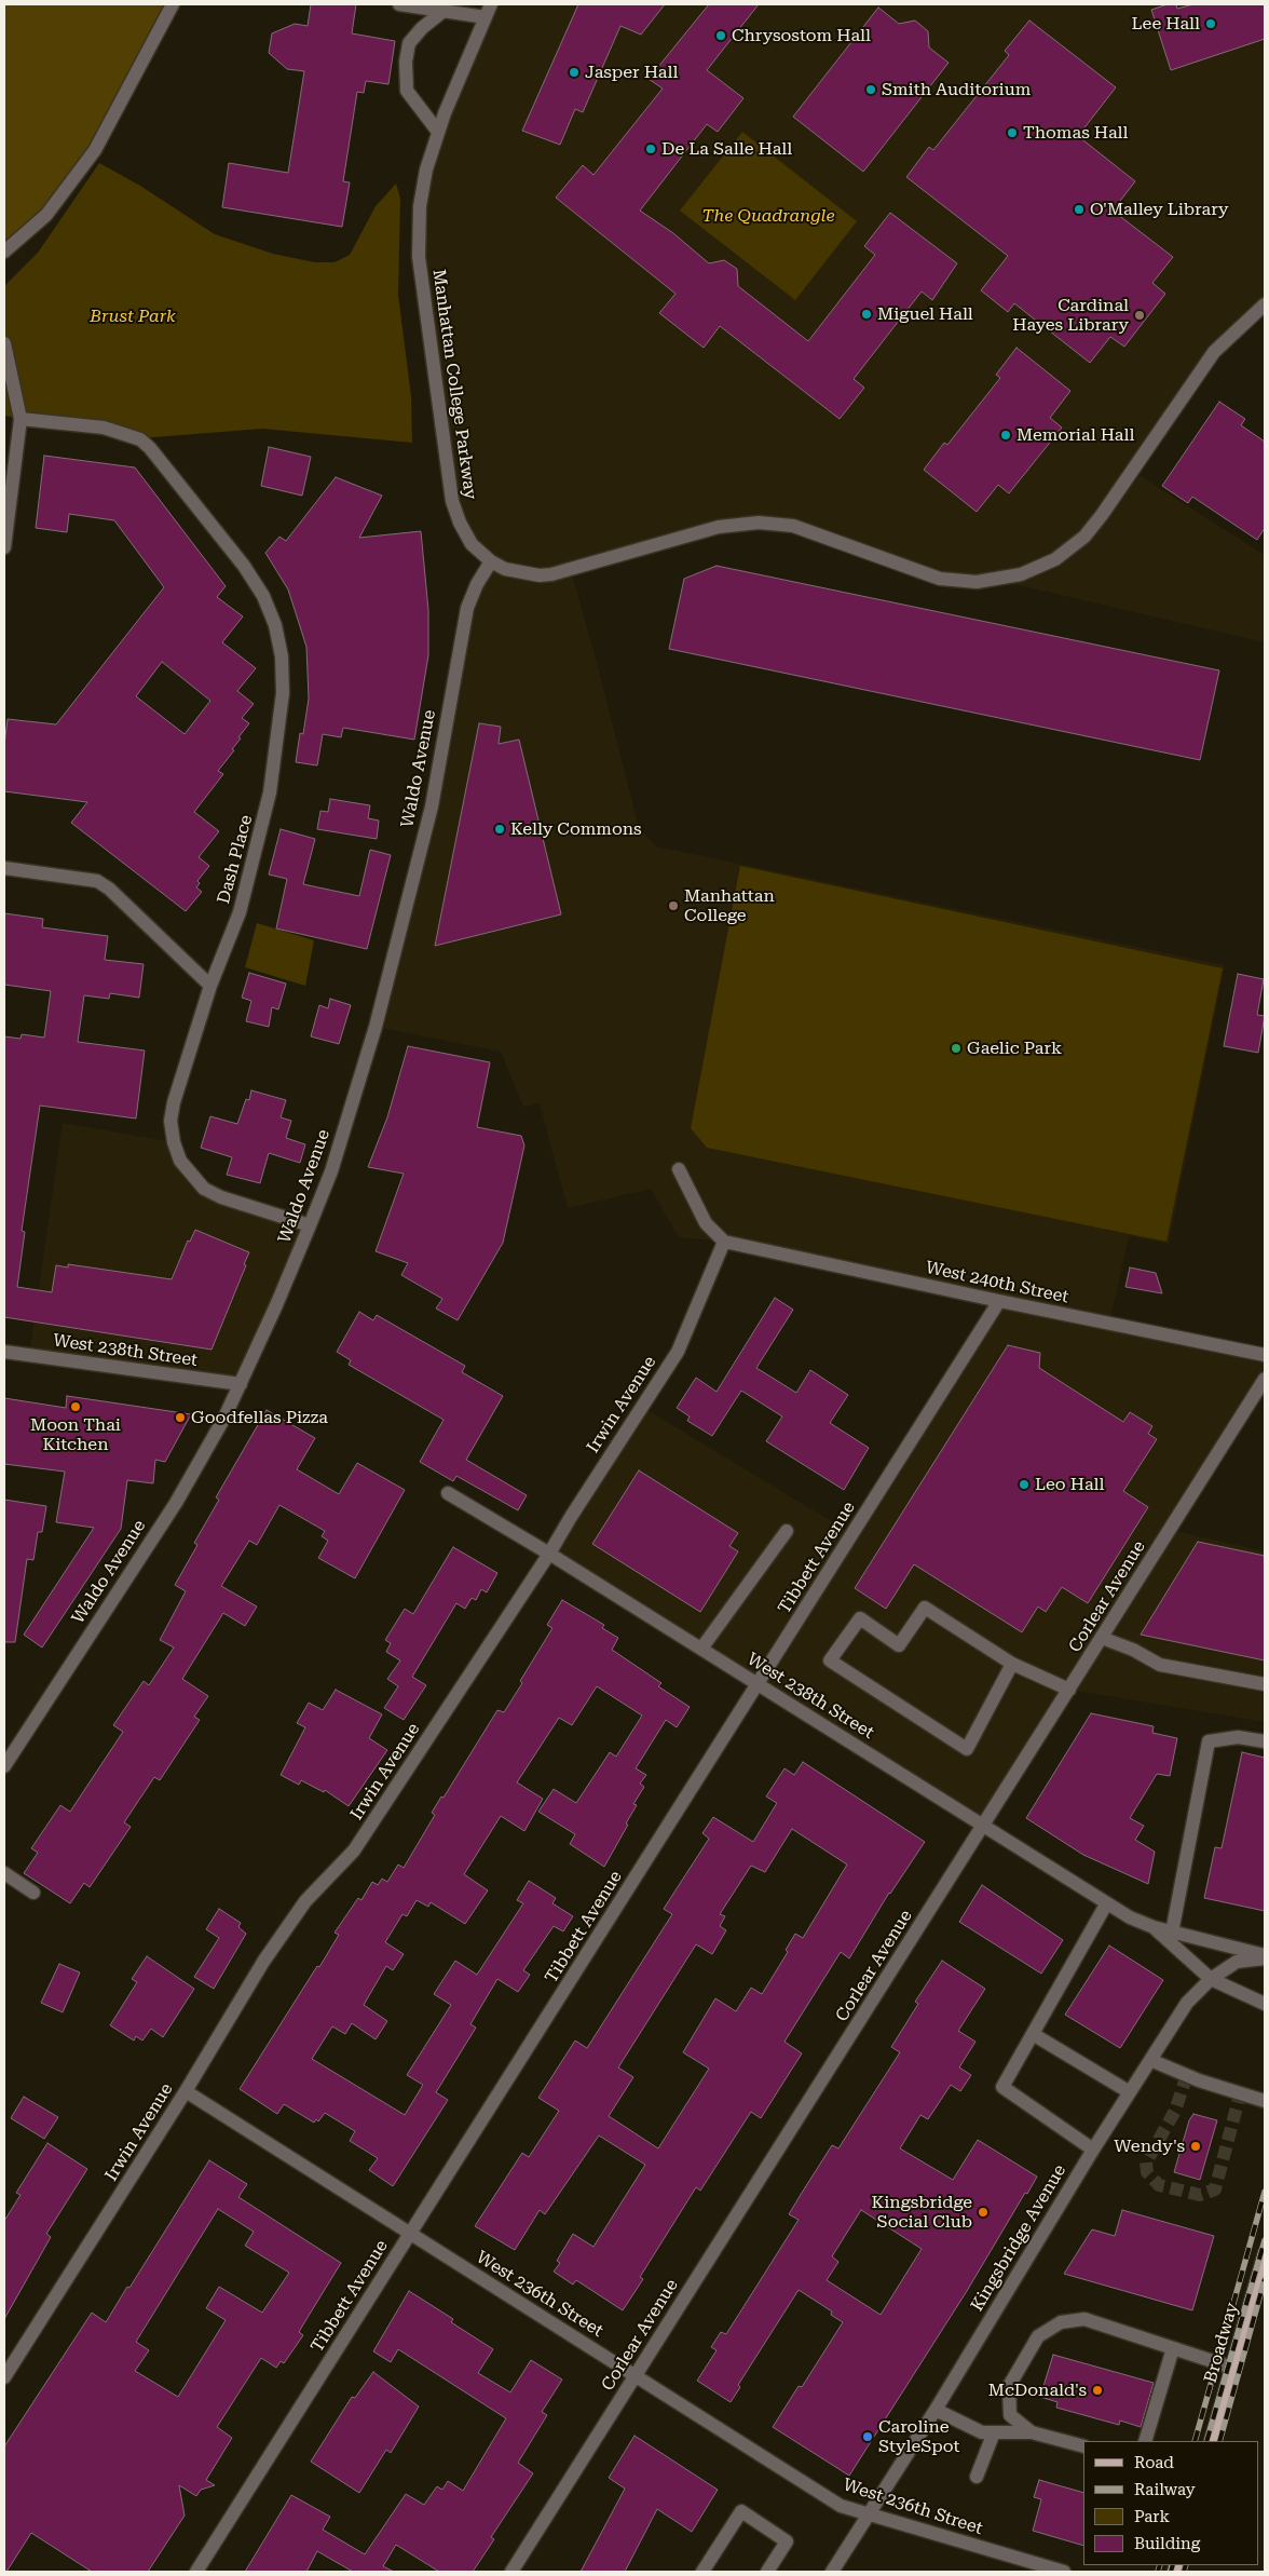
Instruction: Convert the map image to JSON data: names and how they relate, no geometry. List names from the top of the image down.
{
  "streets": {
    "main road": ["Broadway"],
    "street": [
      "Manhattan College Parkway",
      "Waldo Avenue",
      "Dash Place",
      "West 240th Street",
      "West 238th Street",
      "Irwin Avenue",
      "Tibbett Avenue",
      "Corlear Avenue",
      "Kingsbridge Avenue",
      "West 236th Street"
    ]
  },
  "crossings": [
    ["Manhattan College Parkway", "Waldo Avenue"],
    ["Waldo Avenue", "Dash Place"],
    ["Waldo Avenue", "West 238th Street"],
    ["West 240th Street", "Irwin Avenue"],
    ["West 240th Street", "Tibbett Avenue"],
    ["West 238th Street", "Irwin Avenue"],
    ["West 238th Street", "Tibbett Avenue"],
    ["West 238th Street", "Corlear Avenue"],
    ["West 238th Street", "Kingsbridge Avenue"],
    ["Irwin Avenue", "West 236th Street"],
    ["Tibbett Avenue", "West 236th Street"],
    ["Corlear Avenue", "West 236th Street"],
    ["Kingsbridge Avenue", "West 236th Street"]
  ],
  "parks": ["The Quadrangle", "Brust Park"],
  "places": [
    "Lee Hall",
    "Chrysostom Hall",
    "Jasper Hall",
    "Smith Auditorium",
    "Thomas Hall",
    "De La Salle Hall",
    "O'Malley Library",
    "Miguel Hall",
    "Cardinal Hayes Library",
    "Memorial Hall",
    "Kelly Commons",
    "Manhattan College",
    "Gaelic Park",
    "Moon Thai Kitchen",
    "Goodfellas Pizza",
    "Leo Hall",
    "Wendy's",
    "Kingsbridge Social Club",
    "McDonald's",
    "Caroline StyleSpot"
  ],
  "legend": [
    "Road",
    "Railway",
    "Park",
    "Building"
  ]
}
